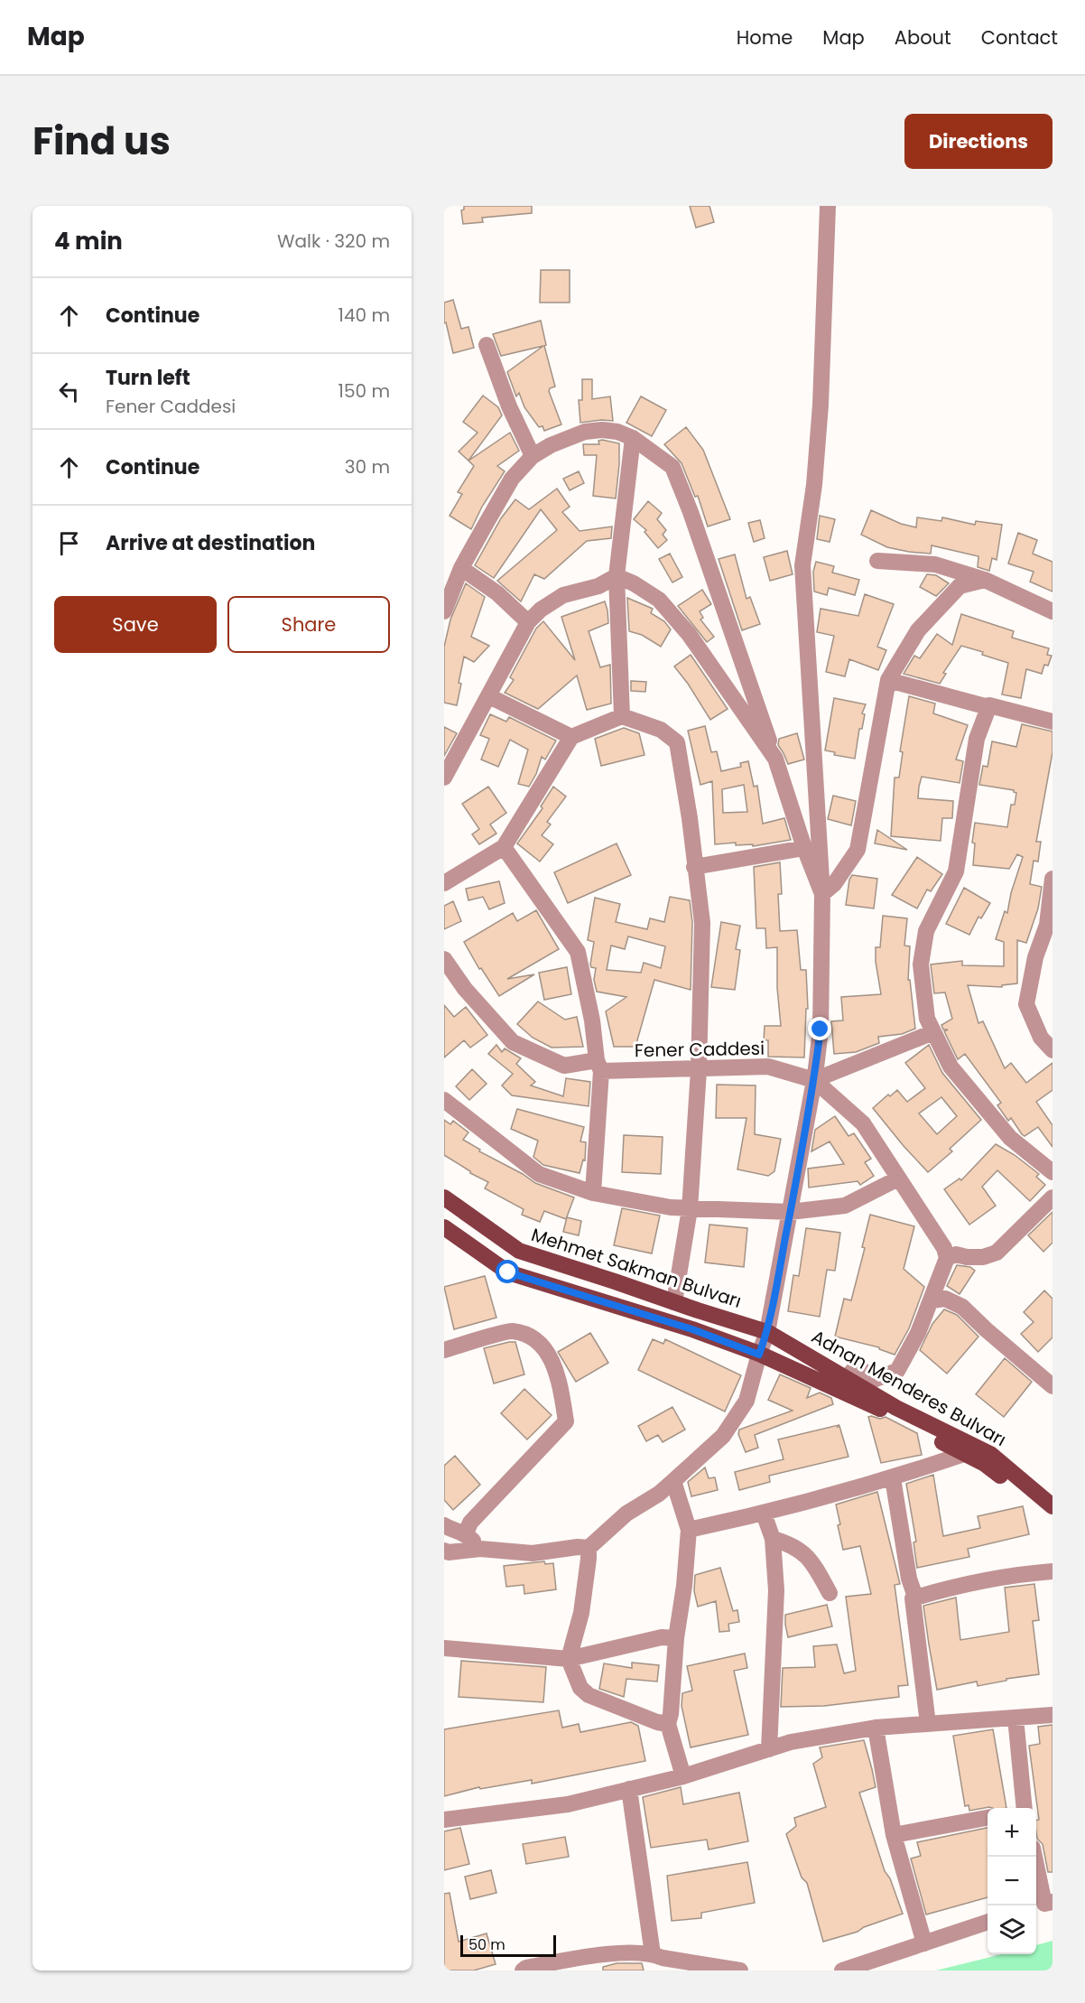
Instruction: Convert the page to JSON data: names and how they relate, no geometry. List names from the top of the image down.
{
  "streets": {
    "main road": ["Mehmet Sakman Bulvarı", "Adnan Menderes Bulvarı"],
    "street": ["Fener Caddesi"]
  },
  "crossings": [
    ["Mehmet Sakman Bulvarı", "Adnan Menderes Bulvarı"]
  ],
  "scale_bar": "50 m",
  "page": {
    "header": "Map",
    "nav": [
      "Home",
      "Map",
      "About",
      "Contact"
    ],
    "title": "Find us",
    "buttons": [
      "Directions",
      ["Save", "Share"]
    ],
    "heading": ["4 min", "Walk · 320 m"],
    "list": [
      ["Continue", "140 m"],
      ["Turn left", "Fener Caddesi", "150 m"],
      ["Continue", "30 m"],
      "Arrive at destination"
    ],
    "map_buttons": ["+", "−"],
    "scale": "50 m"
  }
}
